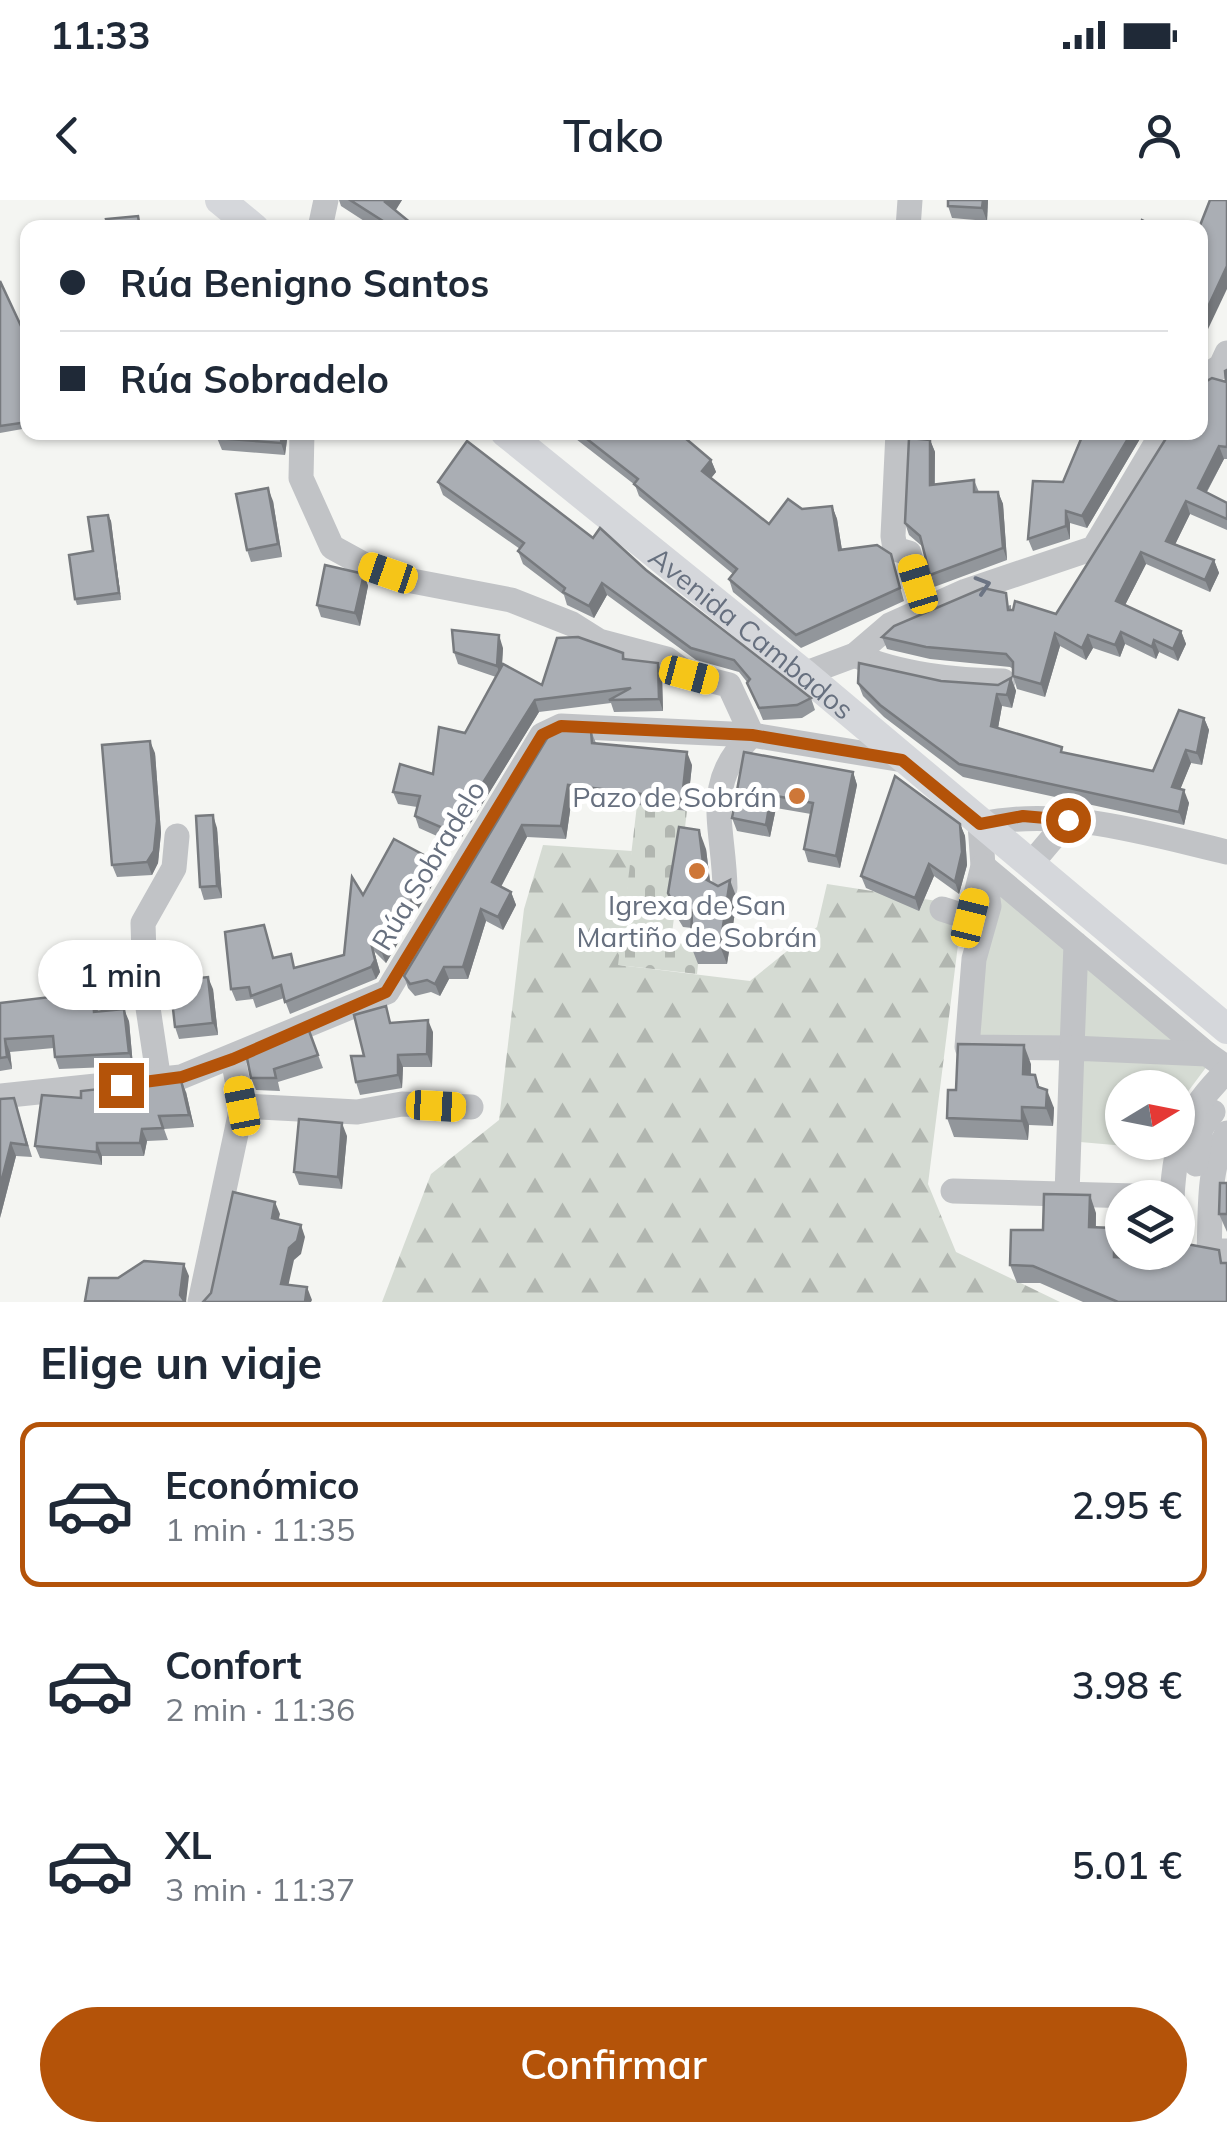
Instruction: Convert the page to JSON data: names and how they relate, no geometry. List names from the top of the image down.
{
  "streets": {
    "main road": ["Avenida Cambados"],
    "street": ["Rúa Sobradelo"]
  },
  "crossings": [
    ["Avenida Cambados", "Rúa Sobradelo"]
  ],
  "places": ["Pazo de Sobrán", "Igrexa de San Martiño de Sobrán"],
  "north": "right",
  "page": {
    "status": "11:33",
    "header": "Tako",
    "banner": ["Rúa Benigno Santos", "Rúa Sobradelo"],
    "bubble": "1 min",
    "heading": "Elige un viaje",
    "list": [
      {
        "name": "Económico",
        "note": "1 min · 11:35",
        "value": "2.95 €"
      },
      {
        "name": "Confort",
        "note": "2 min · 11:36",
        "value": "3.98 €"
      },
      {
        "name": "XL",
        "note": "3 min · 11:37",
        "value": "5.01 €"
      }
    ],
    "buttons": "Confirmar"
  }
}
